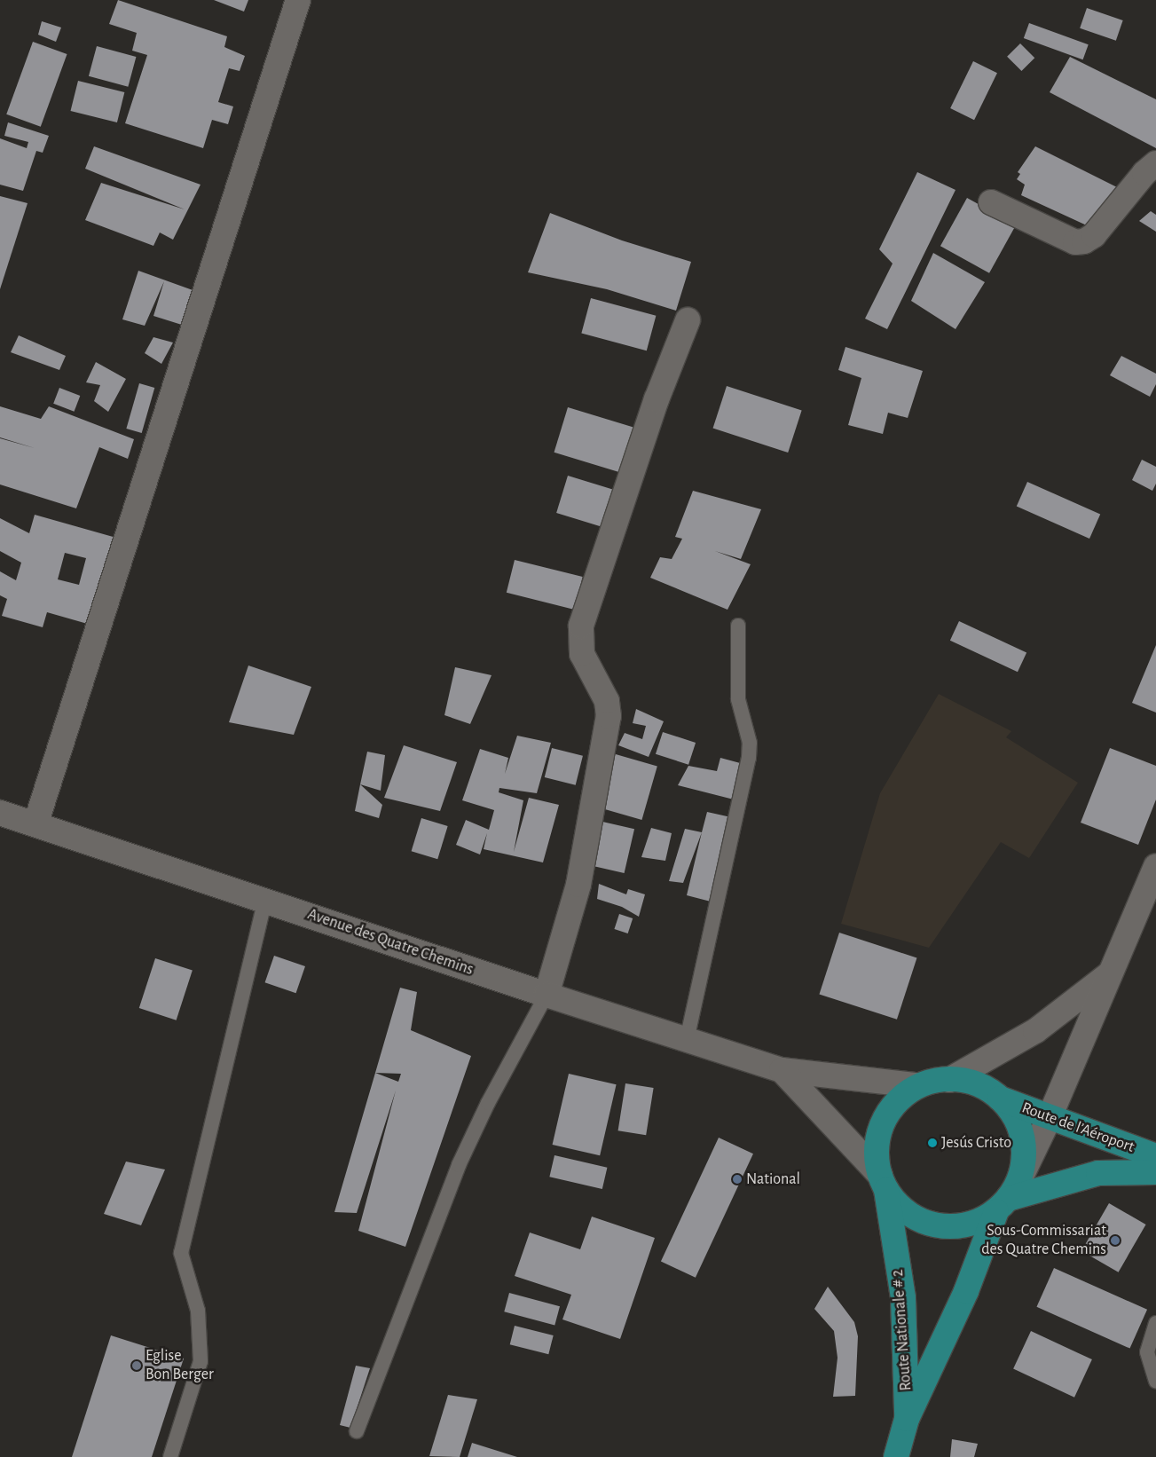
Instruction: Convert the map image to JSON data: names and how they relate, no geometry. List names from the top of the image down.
{
  "streets": {
    "main road": ["Route de l’Aéroport", "Route Nationale # 2"],
    "street": ["Avenue des Quatre Chemins"]
  },
  "crossings": [
    ["Avenue des Quatre Chemins", "Route de l’Aéroport"],
    ["Avenue des Quatre Chemins", "Route Nationale # 2"],
    ["Route de l’Aéroport", "Route Nationale # 2"]
  ],
  "places": [
    "Jesús Cristo",
    "National",
    "Sous-Commissariat des Quatre Chemins",
    "Eglise Bon Berger"
  ]
}
